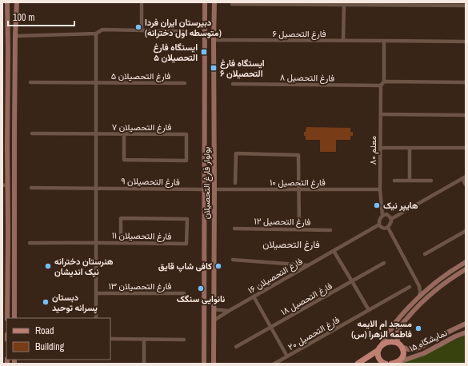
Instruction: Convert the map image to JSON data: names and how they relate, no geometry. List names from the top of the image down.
{
  "streets": {
    "main road": ["بولوار فارغ التحصیلان", "نمایشگاه ۱۵"],
    "street": [
      "فارغ التحصیل ۶",
      "فارغ التحصیلان ۵",
      "فارغ التحصیل ۸",
      "فارغ التحصیلان ۷",
      "معلم ۸۰",
      "فارغ التحصیلان ۹",
      "فارغ التحصیل ۱۰",
      "فارغ التحصیل ۱۲",
      "فارغ التحصیلان ۱۱",
      "فارغ التحصیلان ۱۶",
      "فارغ التحصیلان ۱۳",
      "فارغ التحصیل ۱۸",
      "فارغ التحصیل ۲۰"
    ]
  },
  "crossings": [
    ["فارغ التحصیل ۶", "بولوار فارغ التحصیلان"],
    ["فارغ التحصیل ۸", "معلم ۸۰"],
    ["معلم ۸۰", "فارغ التحصیل ۱۰"],
    ["معلم ۸۰", "فارغ التحصیلان ۱۶"],
    ["فارغ التحصیلان ۹", "بولوار فارغ التحصیلان"],
    ["فارغ التحصیل ۱۰", "بولوار فارغ التحصیلان"],
    ["بولوار فارغ التحصیلان", "فارغ التحصیلان ۱۶"]
  ],
  "districts": ["فارغ التحصیلان"],
  "places": {
    "other": [
      "دبیرستان ایران فردا (متوسطه اول دخترانه)",
      "هایپر نیک",
      "هنرستان دخترانه نیک اندیشان",
      "کافی شاپ قایق",
      "نانوایی سنگک",
      "دبستان پسرانه توحید",
      "مسجد ام الایمه فاطمه الزهرا (س)"
    ],
    "transit": ["ایستگاه فارغ التحصیلان ۵", "ایستگاه فارغ التحصیلان ۶"]
  },
  "legend": ["Road", "Building"],
  "scale_bar": "100 m"
}
